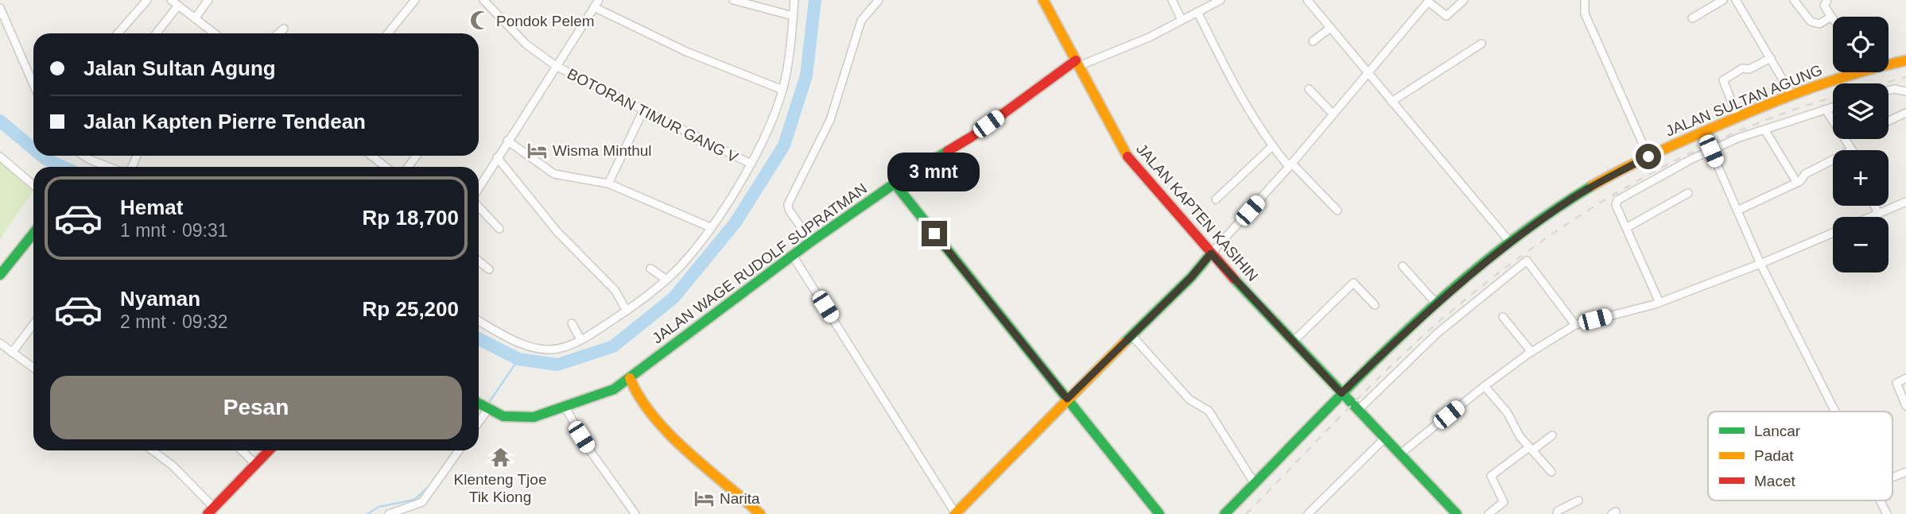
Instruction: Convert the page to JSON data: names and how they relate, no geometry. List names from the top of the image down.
{
  "streets": {
    "street": [
      "JALAN SULTAN AGUNG",
      "BOTORAN TIMUR GANG V",
      "JALAN KAPTEN KASIHIN",
      "JALAN WAGE RUDOLF SUPRATMAN"
    ]
  },
  "crossings": [
    ["JALAN SULTAN AGUNG", "JALAN KAPTEN KASIHIN"],
    ["JALAN KAPTEN KASIHIN", "JALAN WAGE RUDOLF SUPRATMAN"]
  ],
  "places": {
    "mosque": ["Pondok Pelem"],
    "hotel": ["Wisma Minthul", "Narita"],
    "temple": ["Klenteng Tjoe Tik Kiong"]
  },
  "legend": ["Lancar", "Padat", "Macet"],
  "page": {
    "map_buttons": ["+", "−"],
    "banner": ["Jalan Sultan Agung", "Jalan Kapten Pierre Tendean"],
    "bubble": "3 mnt",
    "list": [
      {
        "name": "Hemat",
        "note": "1 mnt · 09:31",
        "value": "Rp 18,700"
      },
      {
        "name": "Nyaman",
        "note": "2 mnt · 09:32",
        "value": "Rp 25,200"
      }
    ],
    "buttons": "Pesan"
  }
}
